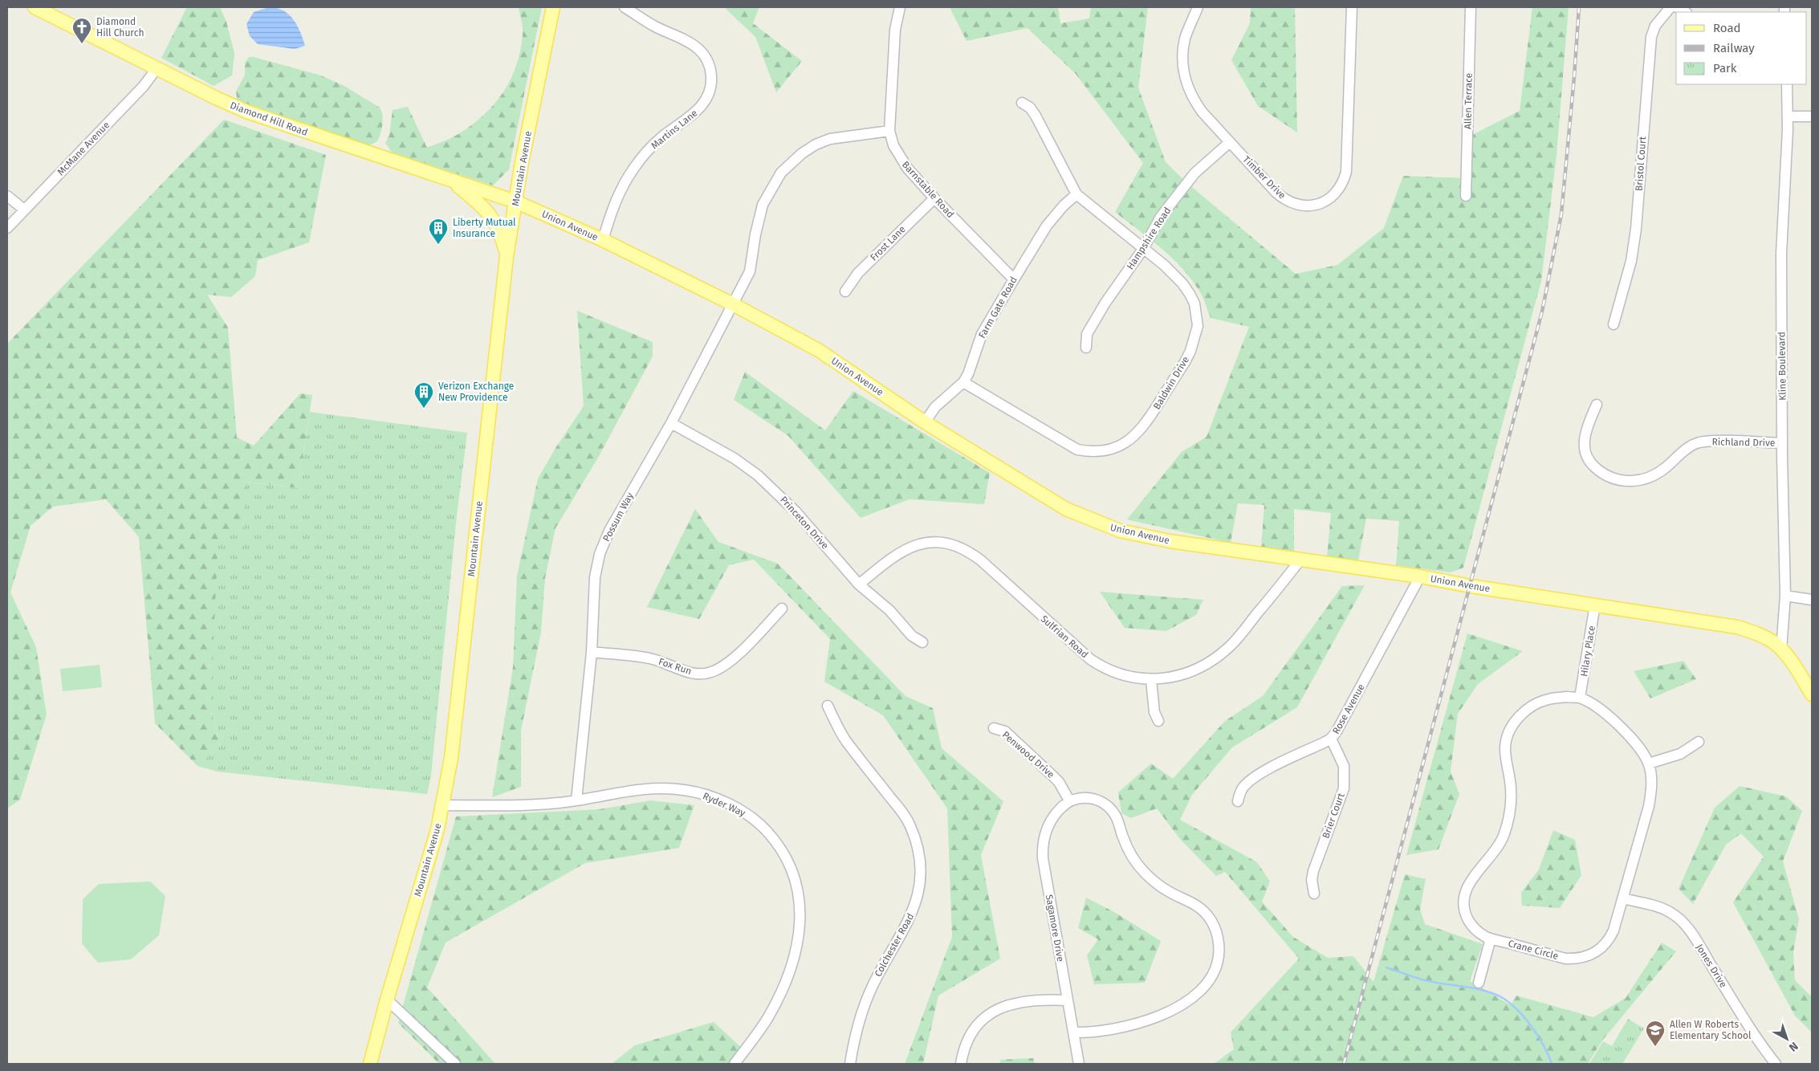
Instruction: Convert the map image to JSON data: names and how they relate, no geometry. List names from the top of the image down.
{
  "streets": {
    "main road": ["Diamond Hill Road", "Mountain Avenue", "Union Avenue"],
    "street": [
      "Allen Terrace",
      "Martins Lane",
      "McMane Avenue",
      "Bristol Court",
      "Timber Drive",
      "Barnstable Road",
      "Hampshire Road",
      "Frost Lane",
      "Farm Gate Road",
      "Kline Boulevard",
      "Baldwin Drive",
      "Richland Drive",
      "Possum Way",
      "Princeton Drive",
      "Sulfrian Road",
      "Hilary Place",
      "Fox Run",
      "Rose Avenue",
      "Penwood Drive",
      "Ryder Way",
      "Brier Court",
      "Sagamore Drive",
      "Colchester Road",
      "Crane Circle",
      "Jones Drive"
    ]
  },
  "crossings": [
    ["Diamond Hill Road", "McMane Avenue"],
    ["Diamond Hill Road", "Mountain Avenue"],
    ["Diamond Hill Road", "Union Avenue"],
    ["Martins Lane", "Union Avenue"],
    ["Mountain Avenue", "Union Avenue"],
    ["Mountain Avenue", "Ryder Way"],
    ["Timber Drive", "Hampshire Road"],
    ["Barnstable Road", "Frost Lane"],
    ["Barnstable Road", "Farm Gate Road"],
    ["Barnstable Road", "Possum Way"],
    ["Union Avenue", "Farm Gate Road"],
    ["Union Avenue", "Kline Boulevard"],
    ["Union Avenue", "Possum Way"],
    ["Union Avenue", "Sulfrian Road"],
    ["Union Avenue", "Hilary Place"],
    ["Union Avenue", "Rose Avenue"],
    ["Hampshire Road", "Baldwin Drive"],
    ["Farm Gate Road", "Baldwin Drive"],
    ["Kline Boulevard", "Richland Drive"],
    ["Possum Way", "Princeton Drive"],
    ["Possum Way", "Fox Run"],
    ["Possum Way", "Ryder Way"],
    ["Princeton Drive", "Sulfrian Road"],
    ["Hilary Place", "Crane Circle"],
    ["Rose Avenue", "Brier Court"],
    ["Penwood Drive", "Sagamore Drive"],
    ["Crane Circle", "Jones Drive"]
  ],
  "places": {
    "church": ["Diamond Hill Church"],
    "building": ["Liberty Mutual Insurance", "Verizon Exchange New Providence"],
    "school or university": ["Allen W Roberts Elementary School"]
  },
  "legend": ["Road", "Railway", "Park"],
  "north": "bottom right"
}
